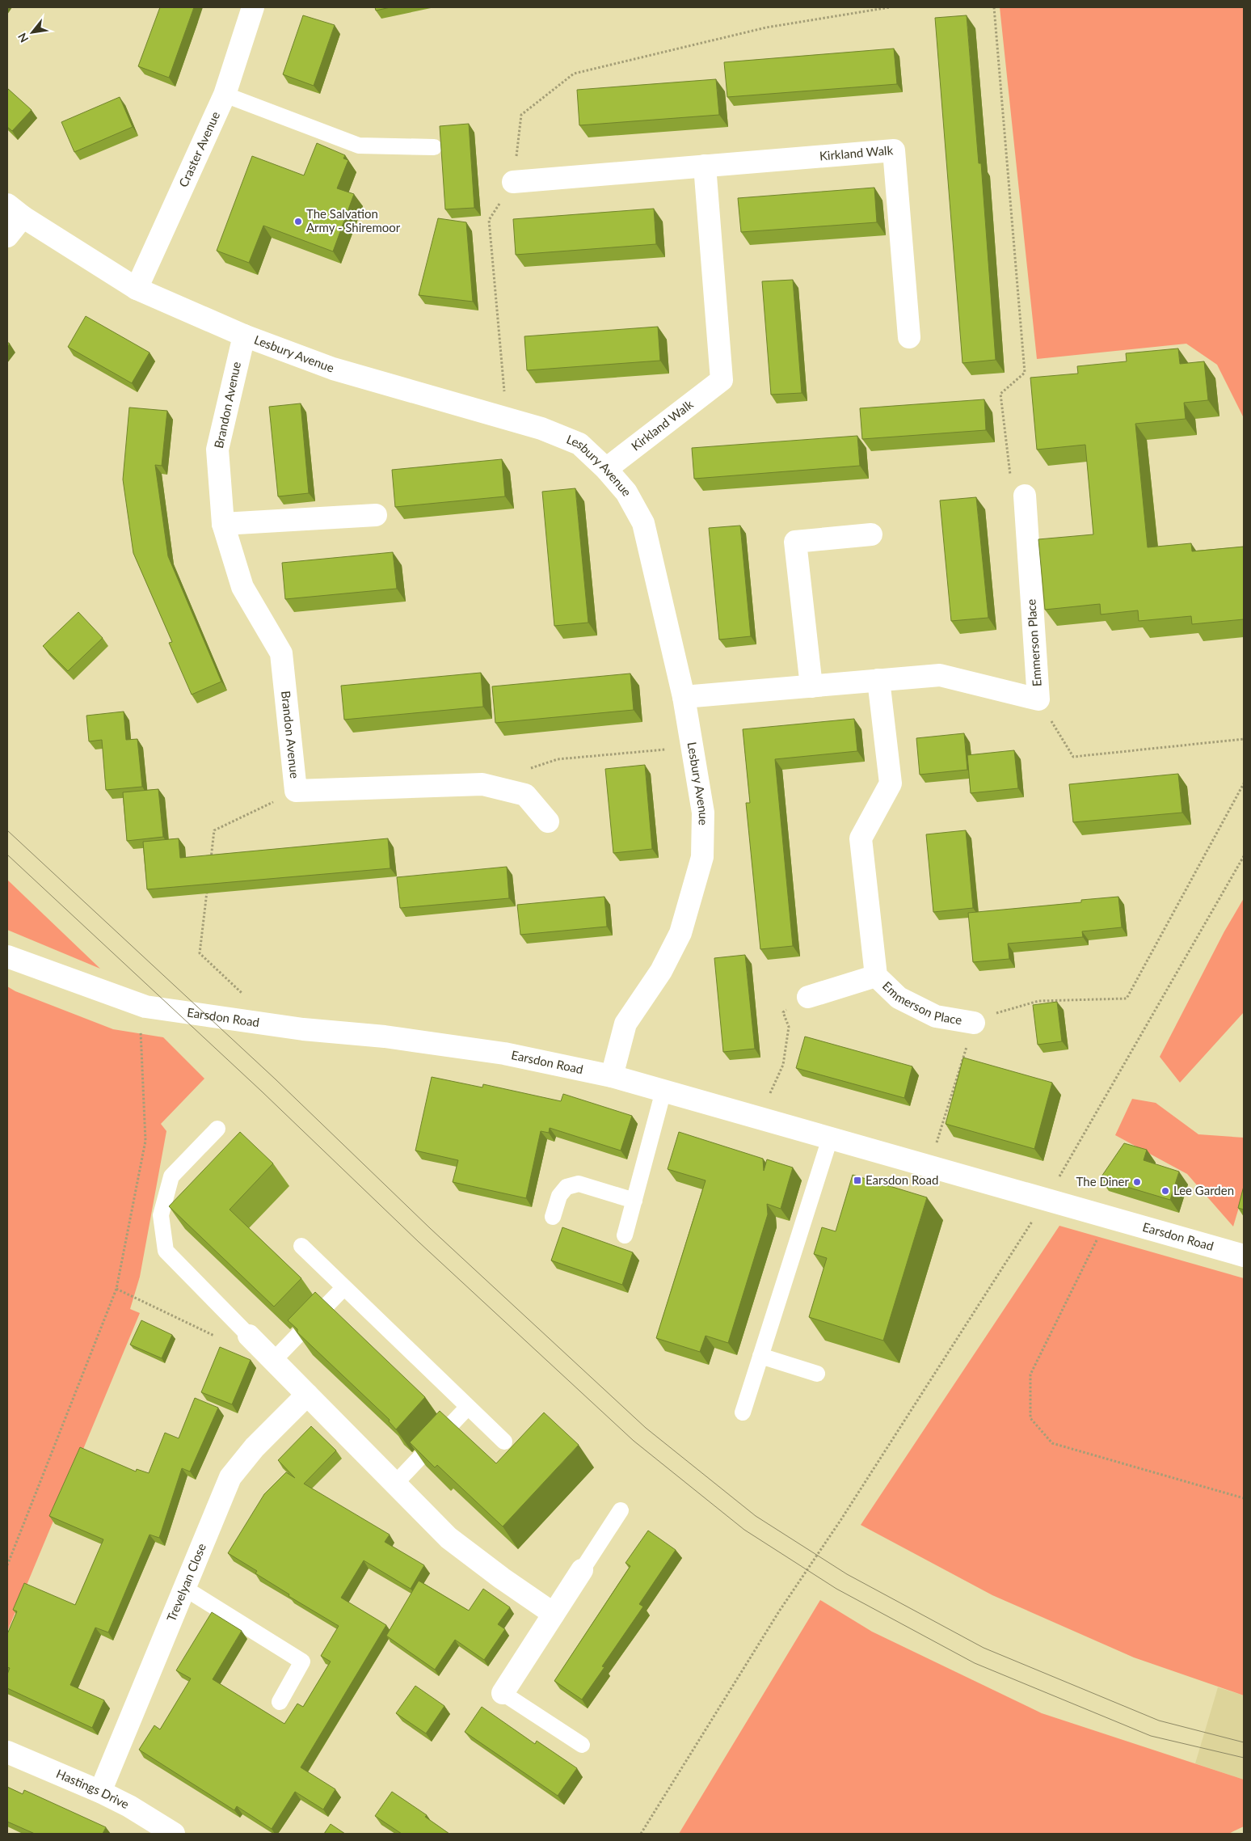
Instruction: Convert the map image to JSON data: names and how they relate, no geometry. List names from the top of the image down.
{
  "streets": {
    "street": [
      "Craster Avenue",
      "Kirkland Walk",
      "Lesbury Avenue",
      "Brandon Avenue",
      "Emmerson Place",
      "Earsdon Road",
      "Trevelyan Close",
      "Hastings Drive"
    ]
  },
  "crossings": [
    ["Craster Avenue", "Lesbury Avenue"],
    ["Kirkland Walk", "Lesbury Avenue"],
    ["Lesbury Avenue", "Brandon Avenue"],
    ["Lesbury Avenue", "Emmerson Place"],
    ["Lesbury Avenue", "Earsdon Road"],
    ["Trevelyan Close", "Hastings Drive"]
  ],
  "places": {
    "other": ["The Salvation Army - Shiremoor", "The Diner", "Lee Garden"],
    "transit": ["Earsdon Road"]
  },
  "north": "bottom left"
}
